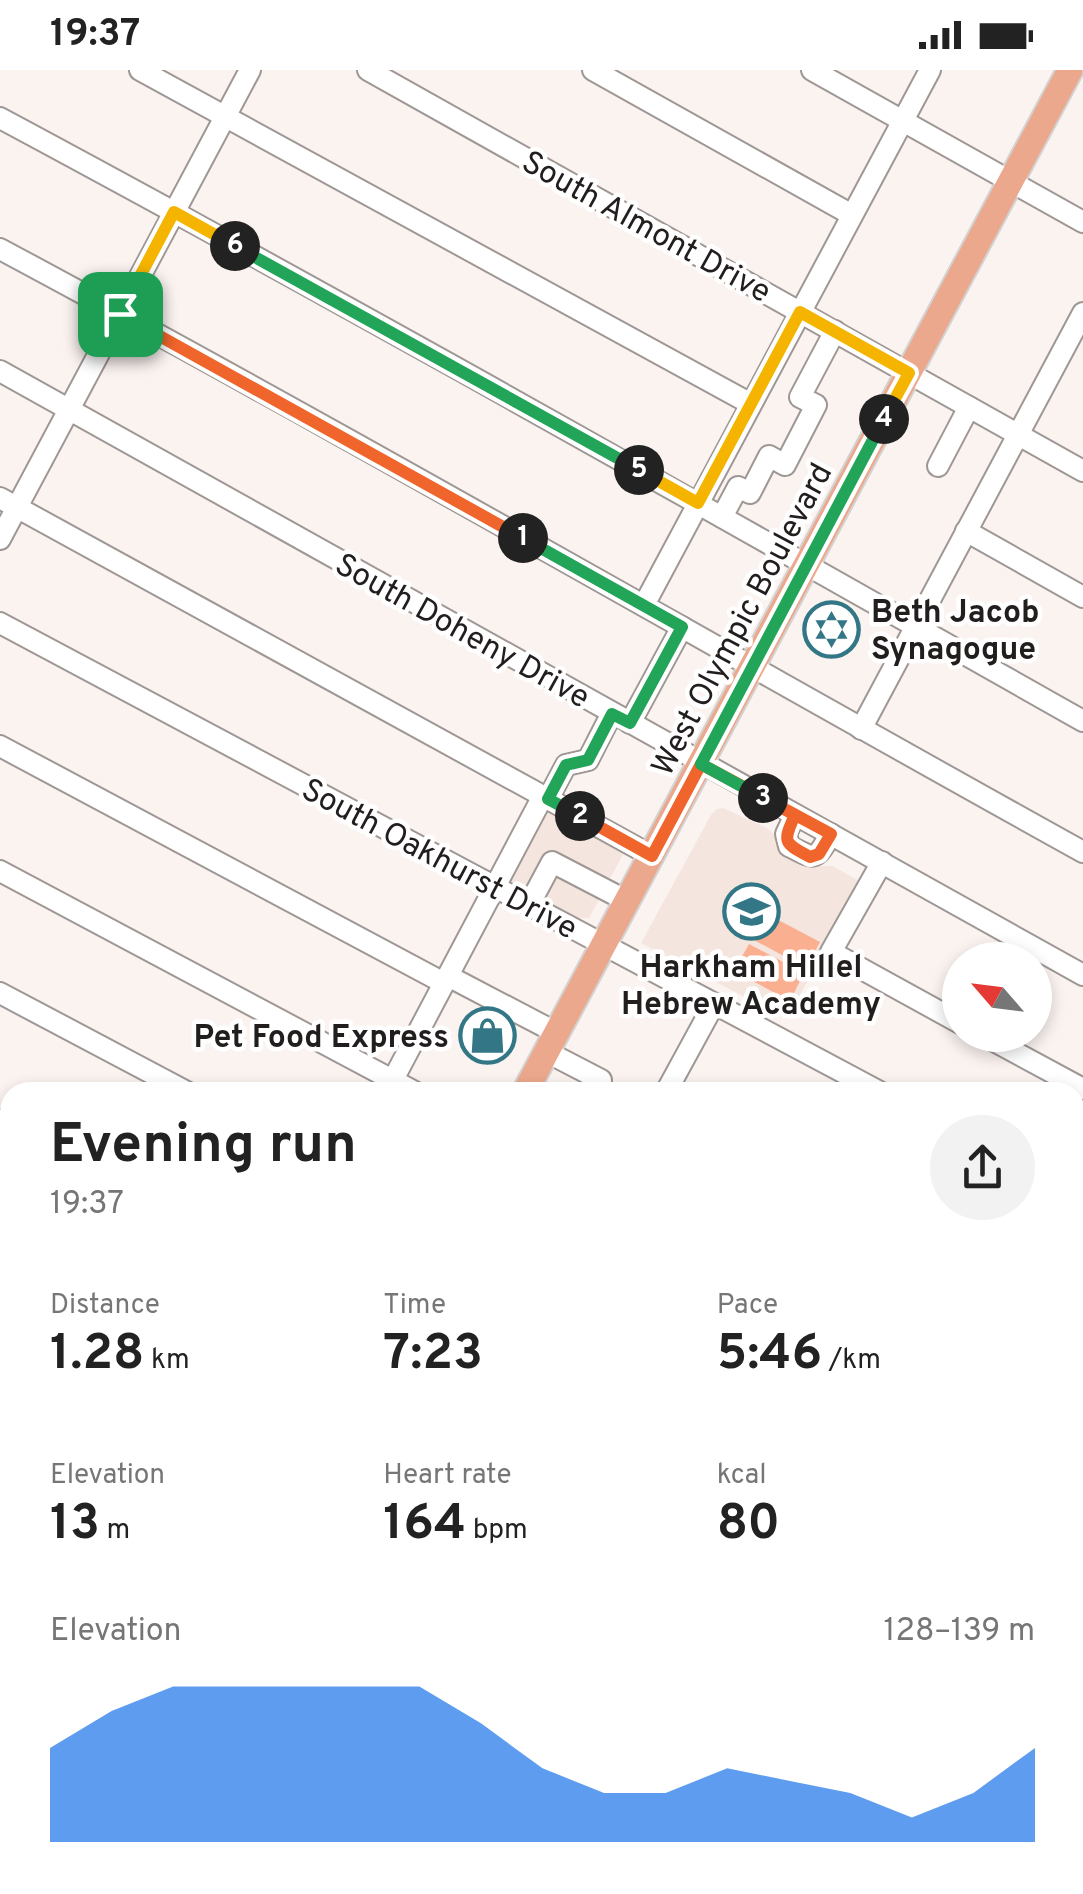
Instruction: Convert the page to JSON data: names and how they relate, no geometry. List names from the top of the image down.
{
  "streets": {
    "main road": ["West Olympic Boulevard"],
    "street": ["South Almont Drive", "South Doheny Drive", "South Oakhurst Drive"]
  },
  "crossings": [
    ["South Almont Drive", "West Olympic Boulevard"],
    ["West Olympic Boulevard", "South Doheny Drive"],
    ["West Olympic Boulevard", "South Oakhurst Drive"]
  ],
  "places": {
    "synagogue": ["Beth Jacob Synagogue"],
    "school or university": ["Harkham Hillel Hebrew Academy"],
    "shop": ["Pet Food Express"]
  },
  "north": "top left",
  "page": {
    "status": "19:37",
    "pins": [
      "6",
      "4",
      "5",
      "1",
      "3",
      "2"
    ],
    "heading": ["Evening run", "19:37"],
    "stats": [
      ["Distance", "1.28 km"],
      ["Time", "7:23"],
      ["Pace", "5:46 /km"],
      ["Elevation", "13 m"],
      ["Heart rate", "164 bpm"],
      ["kcal", "80"]
    ],
    "chart": ["Elevation", "128–139 m"]
  }
}
